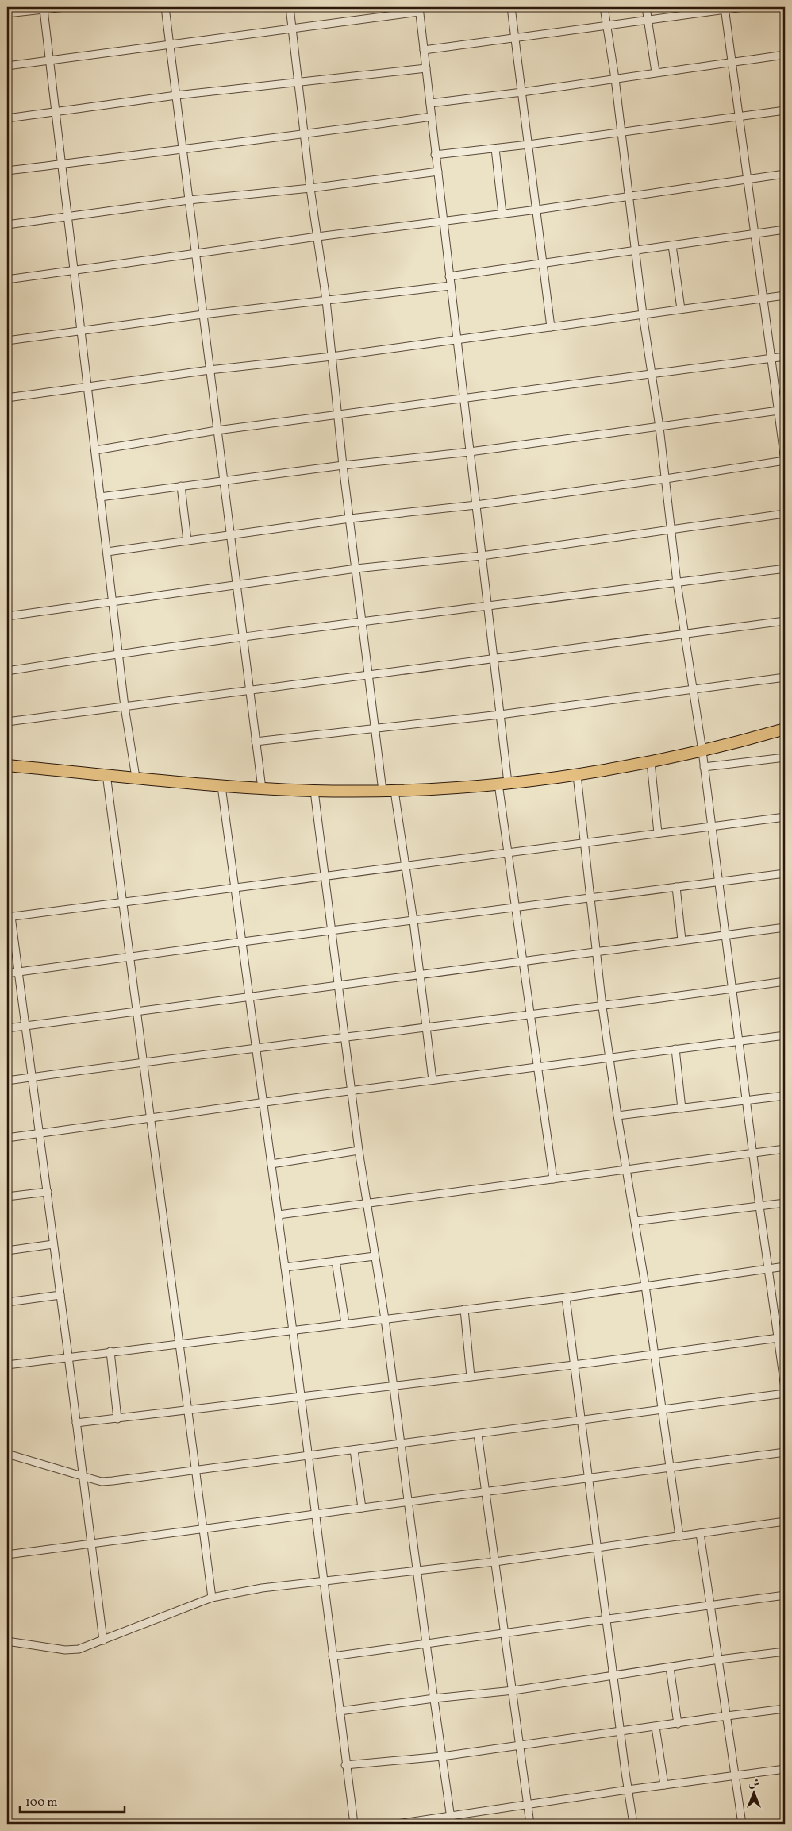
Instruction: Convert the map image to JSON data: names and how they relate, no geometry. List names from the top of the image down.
{
  "scale_bar": "100 m",
  "north": "top"
}
